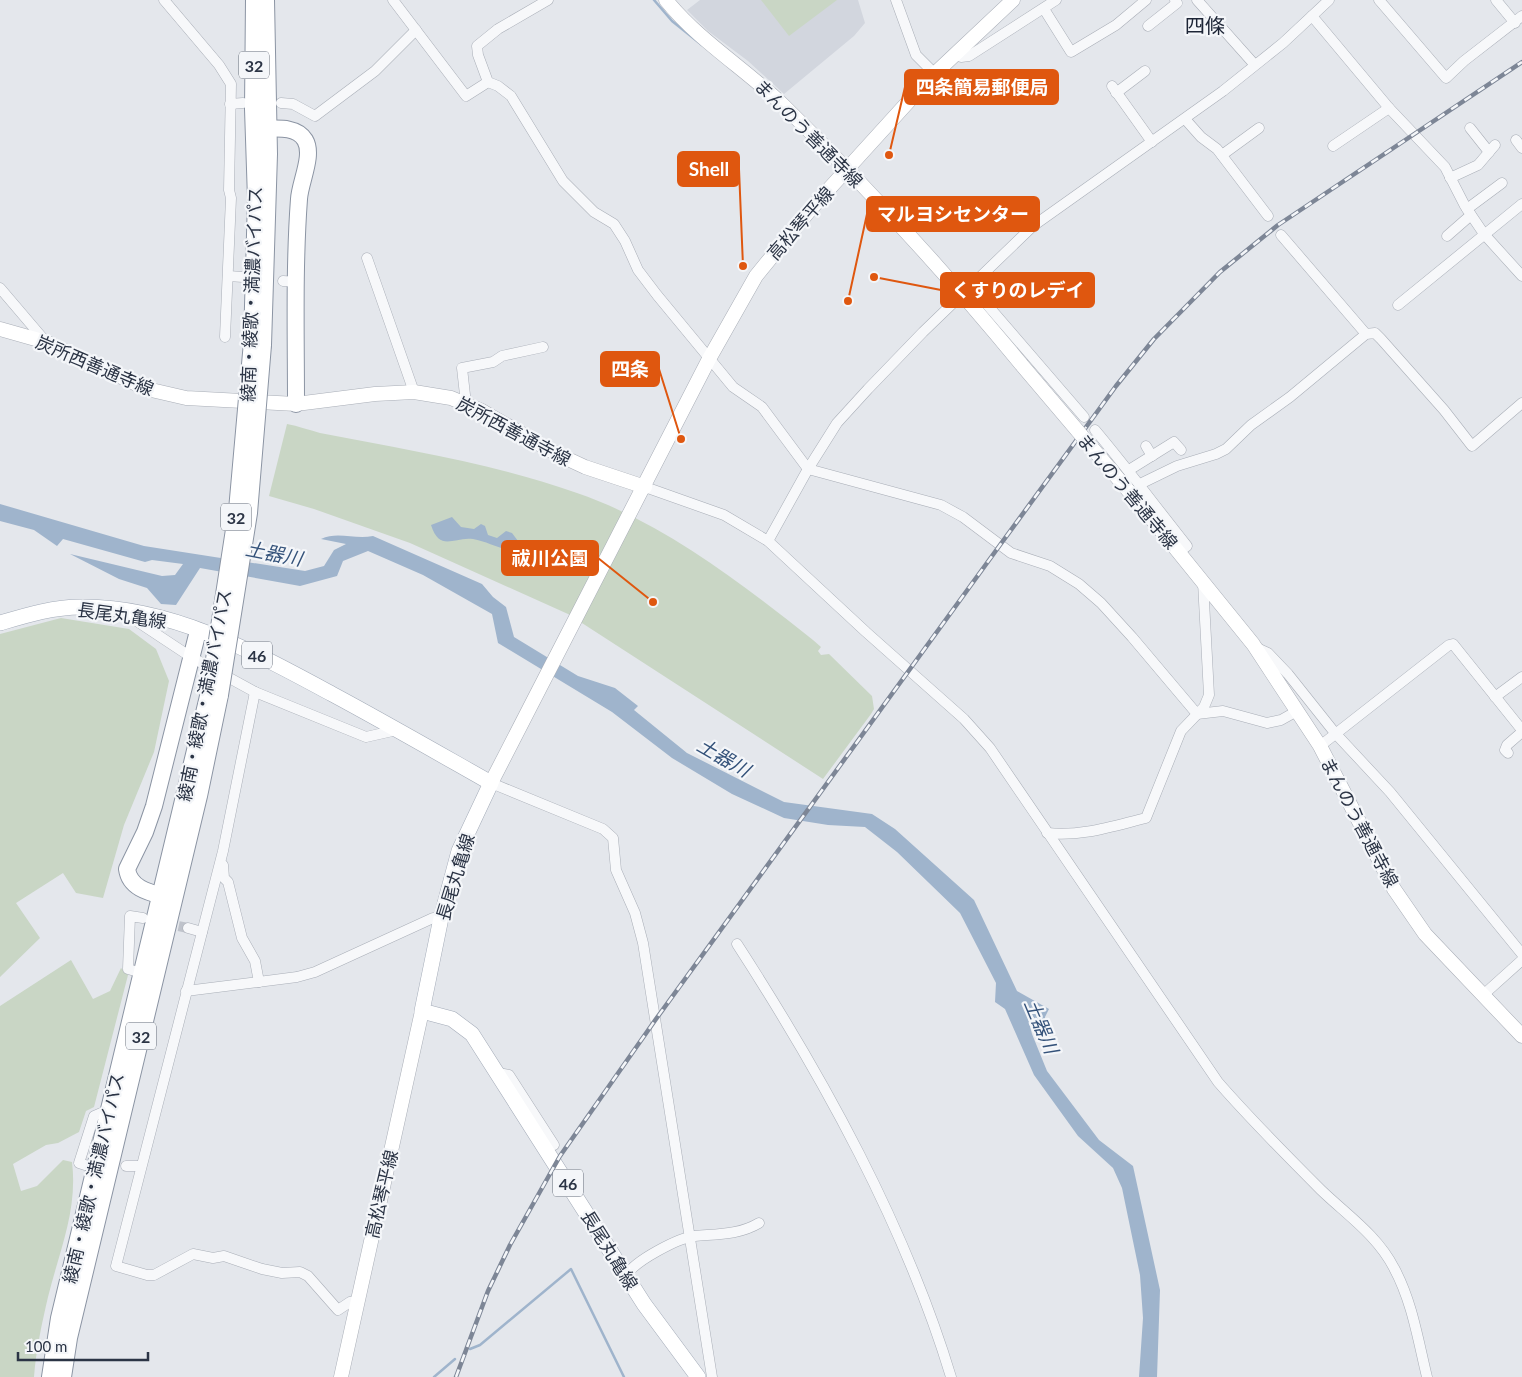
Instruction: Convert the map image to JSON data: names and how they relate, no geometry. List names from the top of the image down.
{
  "streets": {
    "highway": ["32", "綾南・綾歌・満濃バイパス"],
    "main road": [
      "まんのう善通寺線",
      "高松琴平線",
      "炭所西善通寺線",
      "長尾丸亀線",
      "46"
    ]
  },
  "crossings": [
    ["まんのう善通寺線", "高松琴平線"],
    ["高松琴平線", "炭所西善通寺線"],
    ["高松琴平線", "長尾丸亀線"]
  ],
  "districts": ["四條"],
  "water": ["土器川"],
  "places": [
    "四条簡易郵便局",
    "Shell",
    "くすりのレデイ",
    "マルヨシセンター",
    "四条",
    "祓川公園"
  ],
  "scale_bar": "100 m"
}
